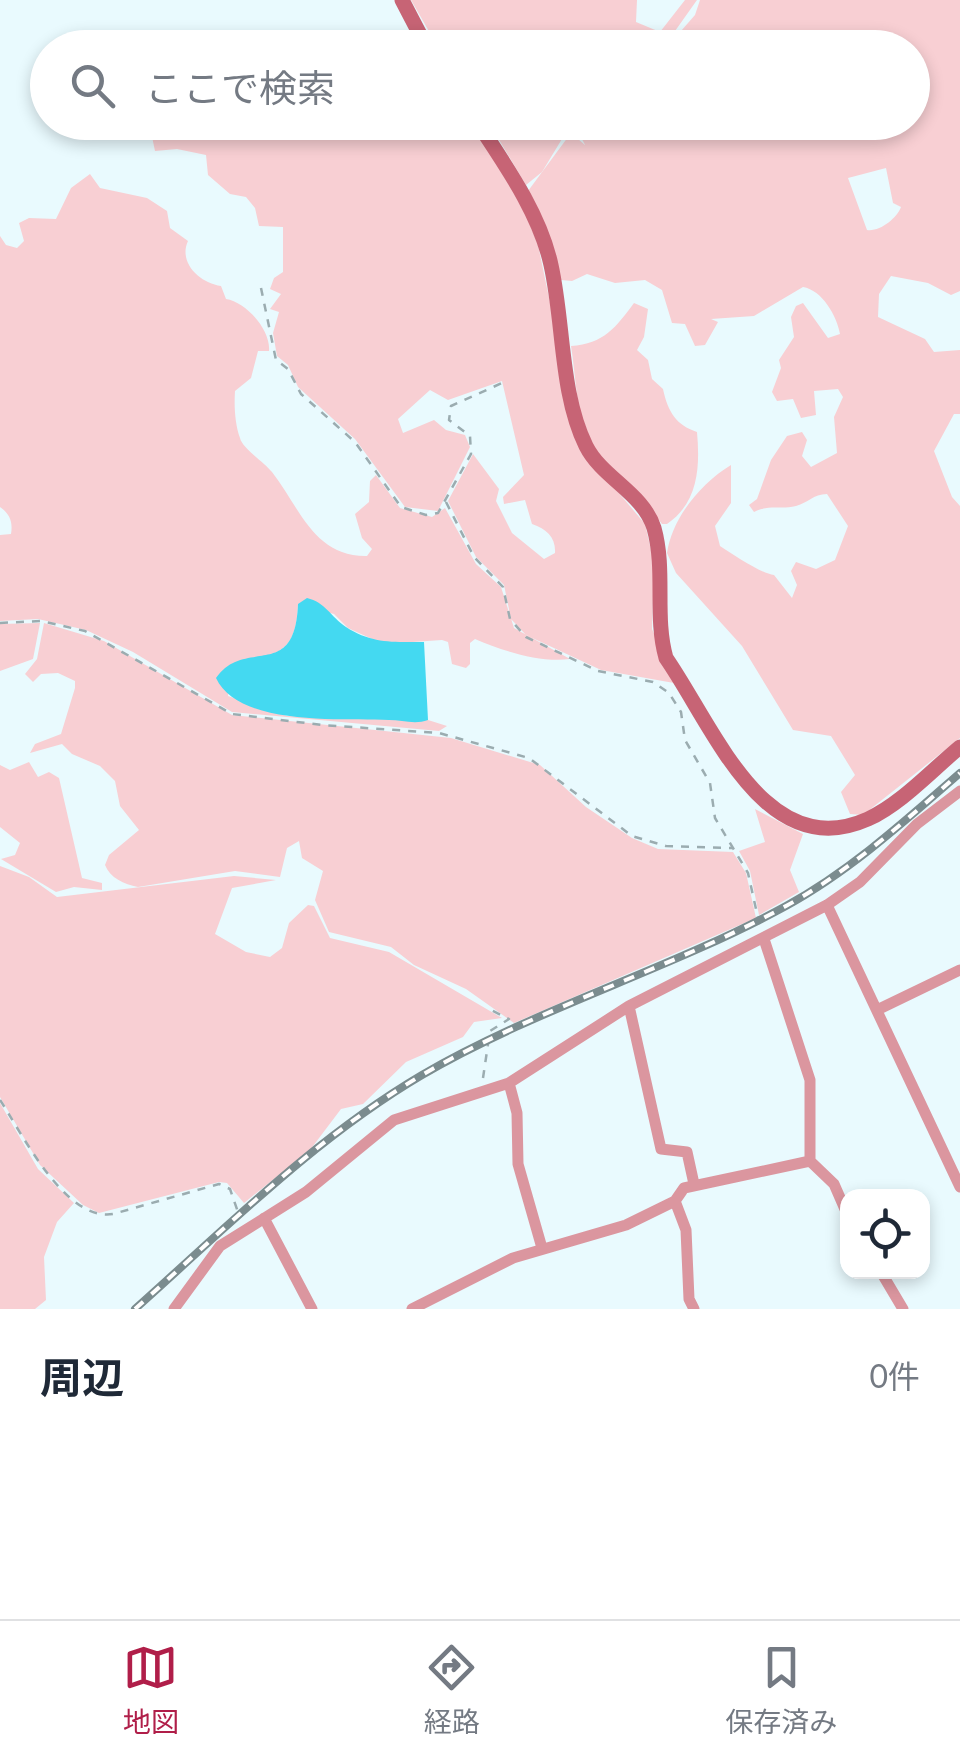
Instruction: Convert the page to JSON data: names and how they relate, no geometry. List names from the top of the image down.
{
  "page": {
    "search": "ここで検索",
    "heading": ["周辺", "0件"],
    "nav": ["地図", "経路", "保存済み"]
  }
}
